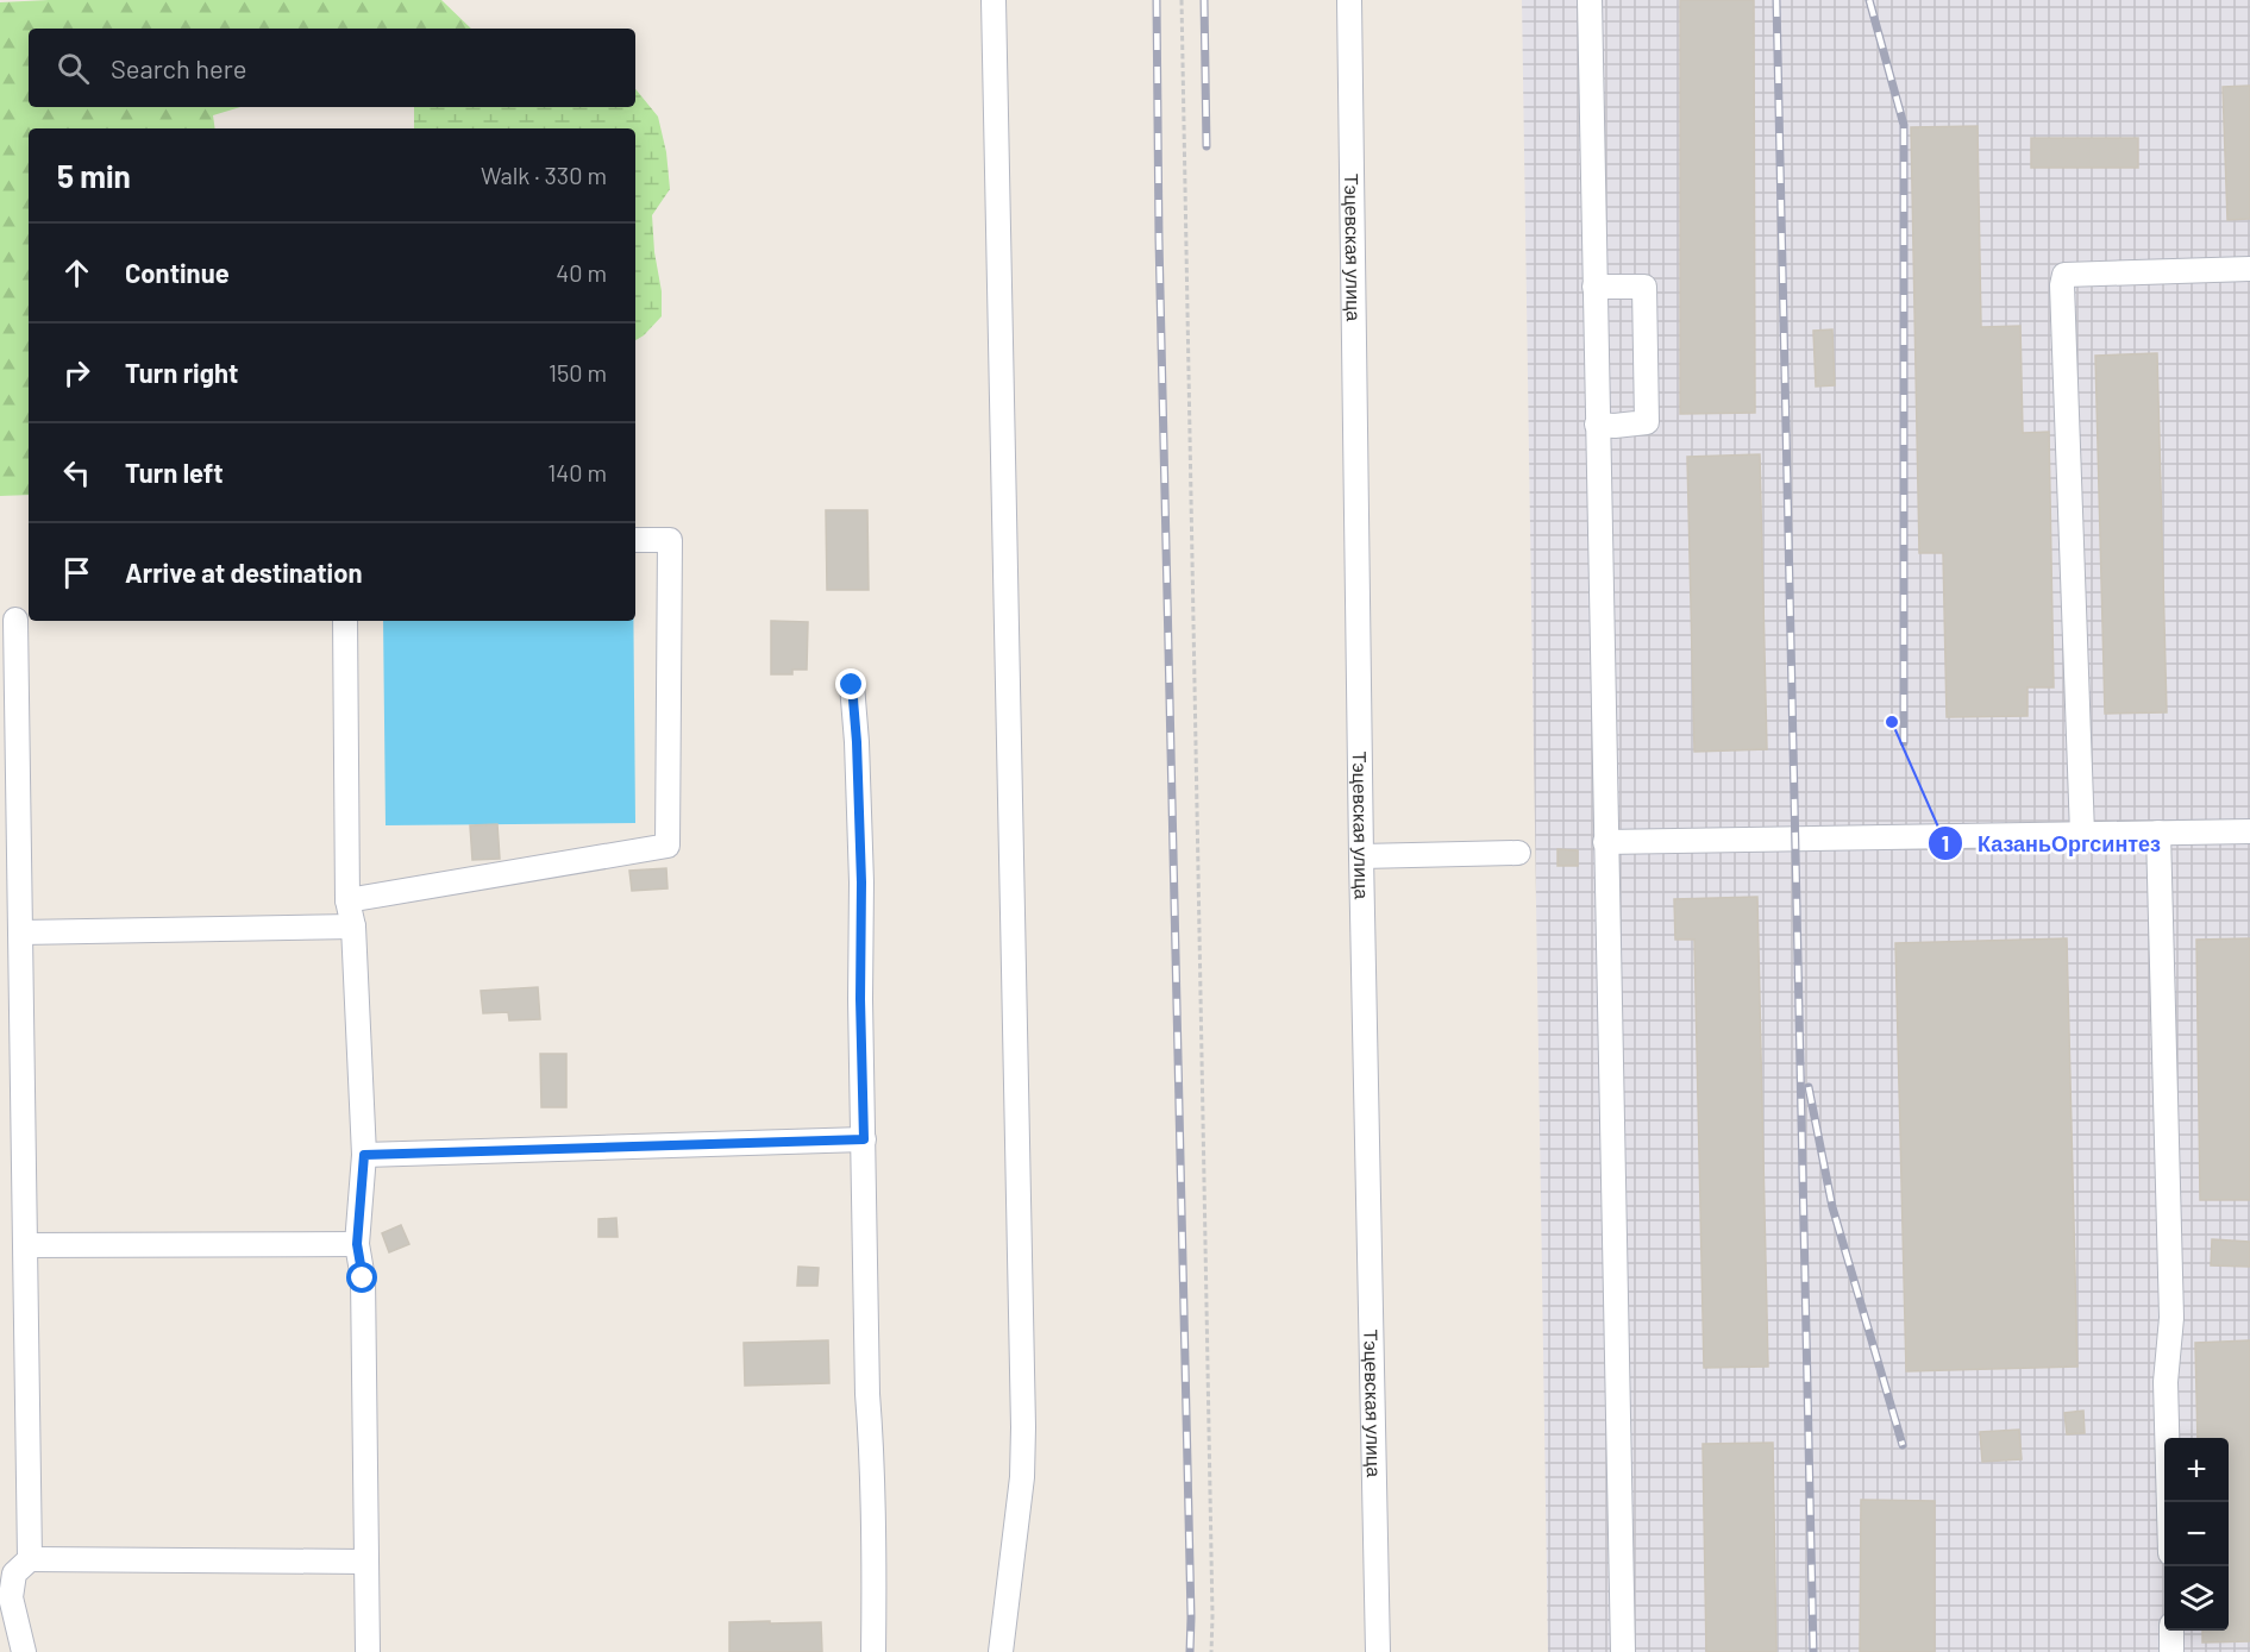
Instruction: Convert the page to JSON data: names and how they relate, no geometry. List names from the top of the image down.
{
  "streets": {
    "street": ["Тэцевская улица"]
  },
  "places": ["КазаньОргсинтез"],
  "page": {
    "search": "Search here",
    "heading": ["5 min", "Walk · 330 m"],
    "list": [
      ["Continue", "40 m"],
      ["Turn right", "150 m"],
      ["Turn left", "140 m"],
      "Arrive at destination"
    ],
    "map_buttons": ["+", "−"]
  }
}
